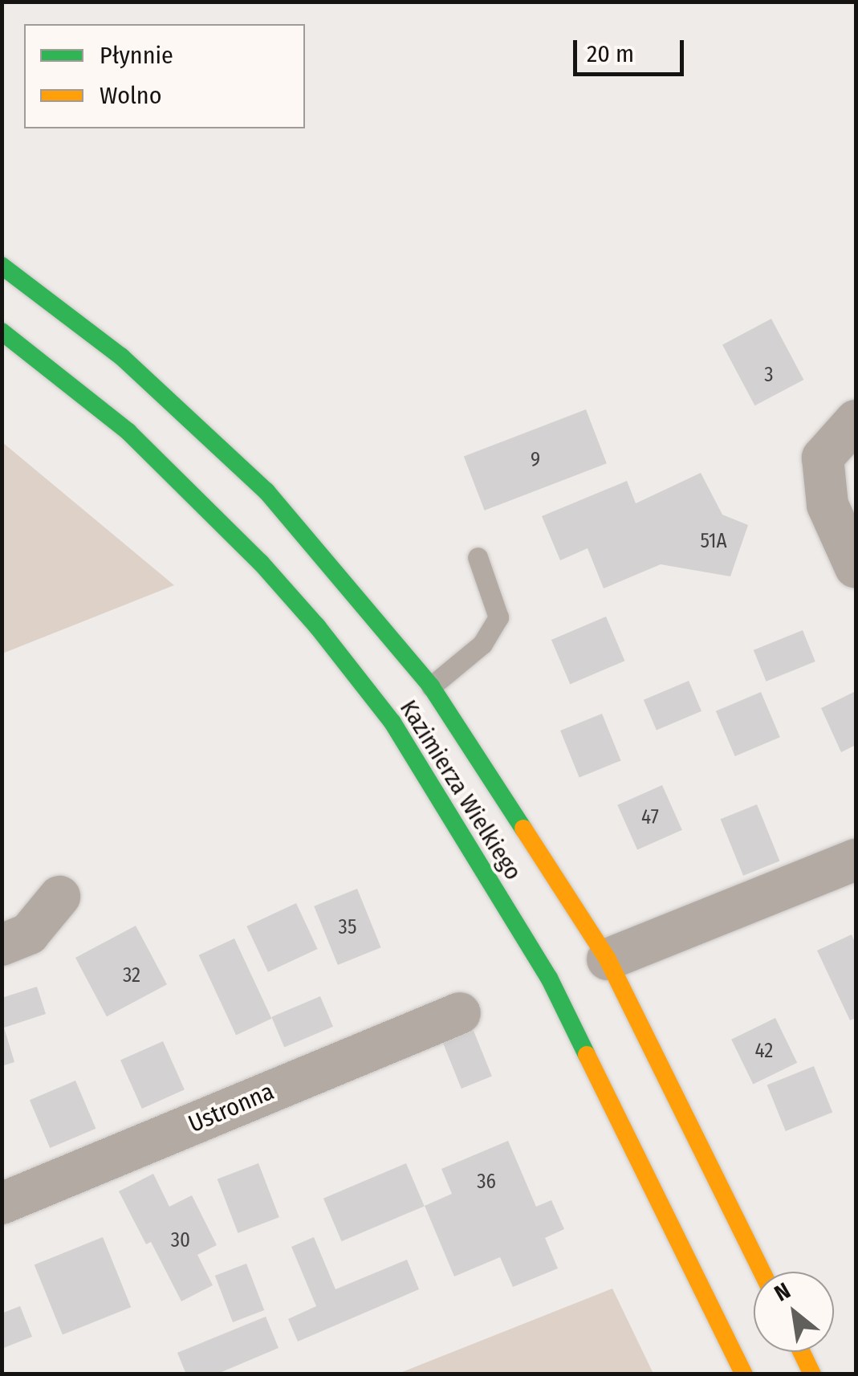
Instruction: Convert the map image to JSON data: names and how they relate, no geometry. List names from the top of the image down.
{
  "streets": {
    "main road": ["Kazimierza Wielkiego"],
    "street": ["Ustronna"]
  },
  "house_numbers": [
    "3",
    "9",
    "51A",
    "47",
    "35",
    "32",
    "42",
    "36",
    "30"
  ],
  "legend": ["Płynnie", "Wolno"],
  "scale_bar": "20 m",
  "north": "top left"
}
